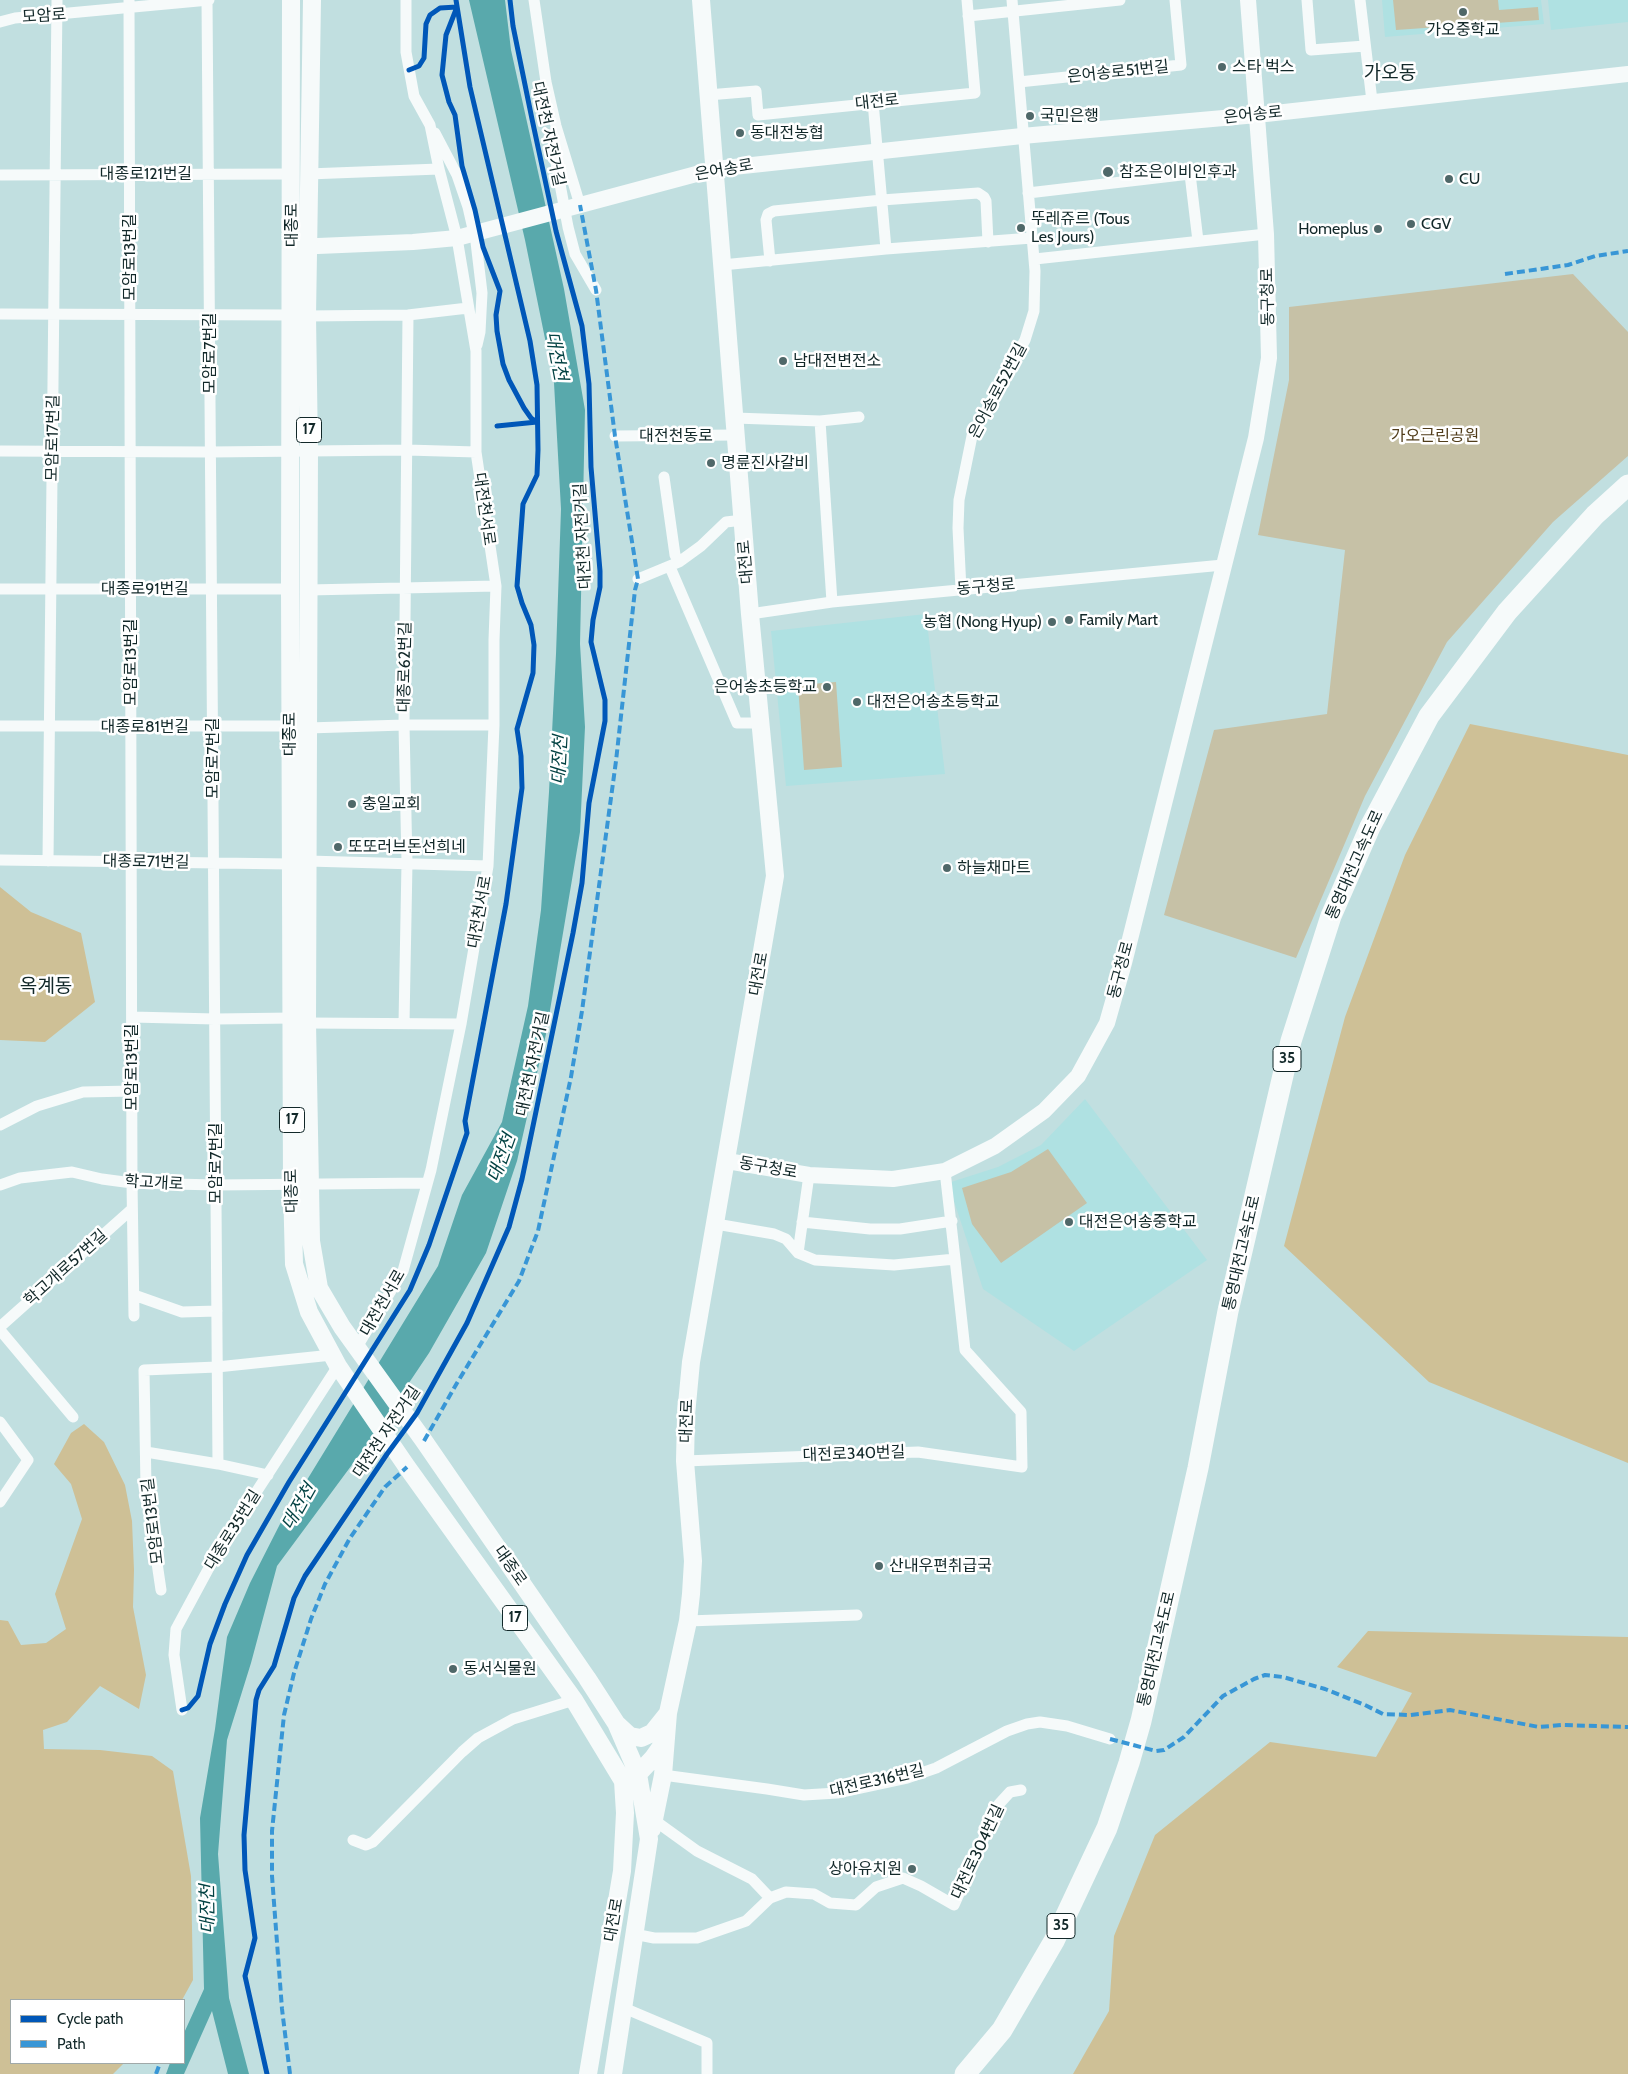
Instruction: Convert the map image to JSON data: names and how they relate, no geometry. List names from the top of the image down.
{
  "streets": {
    "highway": ["통영대전고속도로", "35"],
    "main road": [
      "대전로",
      "은어송로",
      "대종로",
      "동구청로",
      "17"
    ],
    "street": [
      "모암로",
      "은어송로51번길",
      "대종로121번길",
      "모암로13번길",
      "모암로7번길",
      "은어송로52번길",
      "대전천동로",
      "모암로17번길",
      "대전천서로",
      "대종로91번길",
      "대종로62번길",
      "대종로81번길",
      "대종로71번길",
      "학고개로",
      "학고개로57번길",
      "대전로340번길",
      "대종로35번길",
      "대전로316번길",
      "대전로304번길"
    ],
    "cycle path": ["대전천 자전거길"]
  },
  "crossings": [
    ["모암로", "모암로13번길"],
    ["모암로", "모암로7번길"],
    ["모암로", "모암로17번길"],
    ["대전로", "은어송로"],
    ["대전로", "대종로"],
    ["대전로", "동구청로"],
    ["대전로", "대전천동로"],
    ["대전로", "대전로340번길"],
    ["은어송로", "동구청로"],
    ["은어송로", "은어송로52번길"],
    ["은어송로", "대전천서로"],
    ["대종로121번길", "대종로"],
    ["대종로121번길", "모암로13번길"],
    ["대종로121번길", "모암로7번길"],
    ["대종로121번길", "모암로17번길"],
    ["대종로", "대전천서로"],
    ["대종로", "대종로91번길"],
    ["대종로", "대종로62번길"],
    ["대종로", "대종로81번길"],
    ["대종로", "대종로71번길"],
    ["대종로", "학고개로"],
    ["대종로", "대종로35번길"],
    ["모암로13번길", "모암로7번길"],
    ["모암로13번길", "대종로91번길"],
    ["모암로13번길", "대종로81번길"],
    ["모암로13번길", "대종로71번길"],
    ["모암로13번길", "학고개로"],
    ["모암로13번길", "학고개로57번길"],
    ["동구청로", "은어송로52번길"],
    ["모암로7번길", "대종로91번길"],
    ["모암로7번길", "대종로81번길"],
    ["모암로7번길", "대종로71번길"],
    ["모암로7번길", "학고개로"],
    ["모암로17번길", "대종로91번길"],
    ["모암로17번길", "대종로81번길"],
    ["모암로17번길", "대종로71번길"]
  ],
  "districts": ["가오동", "옥계동"],
  "water": ["대전천"],
  "parks": ["가오근린공원"],
  "places": [
    "가오중학교",
    "스타 벅스",
    "국민은행",
    "동대전농협",
    "참조은이비인후과",
    "CU",
    "CGV",
    "뚜레쥬르 (Tous Les Jours)",
    "Homeplus",
    "남대전변전소",
    "명륜진사갈비",
    "Family Mart",
    "농협 (Nong Hyup)",
    "은어송초등학교",
    "대전은어송초등학교",
    "충일교회",
    "또또러브돈선희네",
    "하늘채마트",
    "대전은어송중학교",
    "산내우편취급국",
    "동서식물원",
    "상아유치원"
  ],
  "legend": ["Cycle path", "Path"]
}
